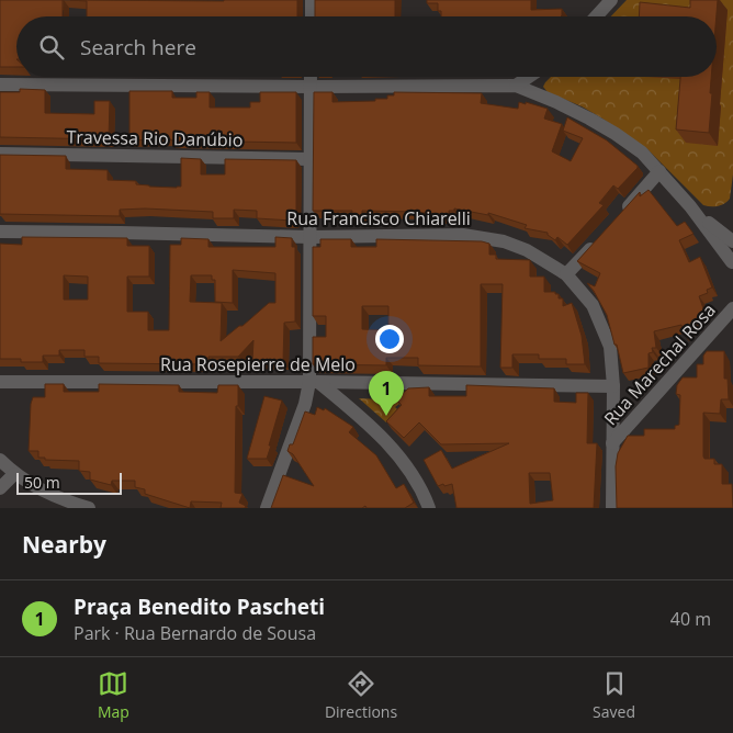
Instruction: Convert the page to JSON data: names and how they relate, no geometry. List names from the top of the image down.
{
  "streets": {
    "street": [
      "Travessa Rio Danúbio",
      "Rua Francisco Chiarelli",
      "Rua Rosepierre de Melo",
      "Rua Marechal Rosa"
    ]
  },
  "crossings": [
    ["Rua Francisco Chiarelli", "Rua Rosepierre de Melo"],
    ["Rua Francisco Chiarelli", "Rua Marechal Rosa"]
  ],
  "scale_bar": "50 m",
  "page": {
    "search": "Search here",
    "pins": "1",
    "scale": "50 m",
    "heading": "Nearby",
    "list": [
      {
        "mark": "1",
        "name": "Praça Benedito Pascheti",
        "note": "Park · Rua Bernardo de Sousa",
        "value": "40 m"
      }
    ],
    "nav": ["Map", "Directions", "Saved"]
  }
}
